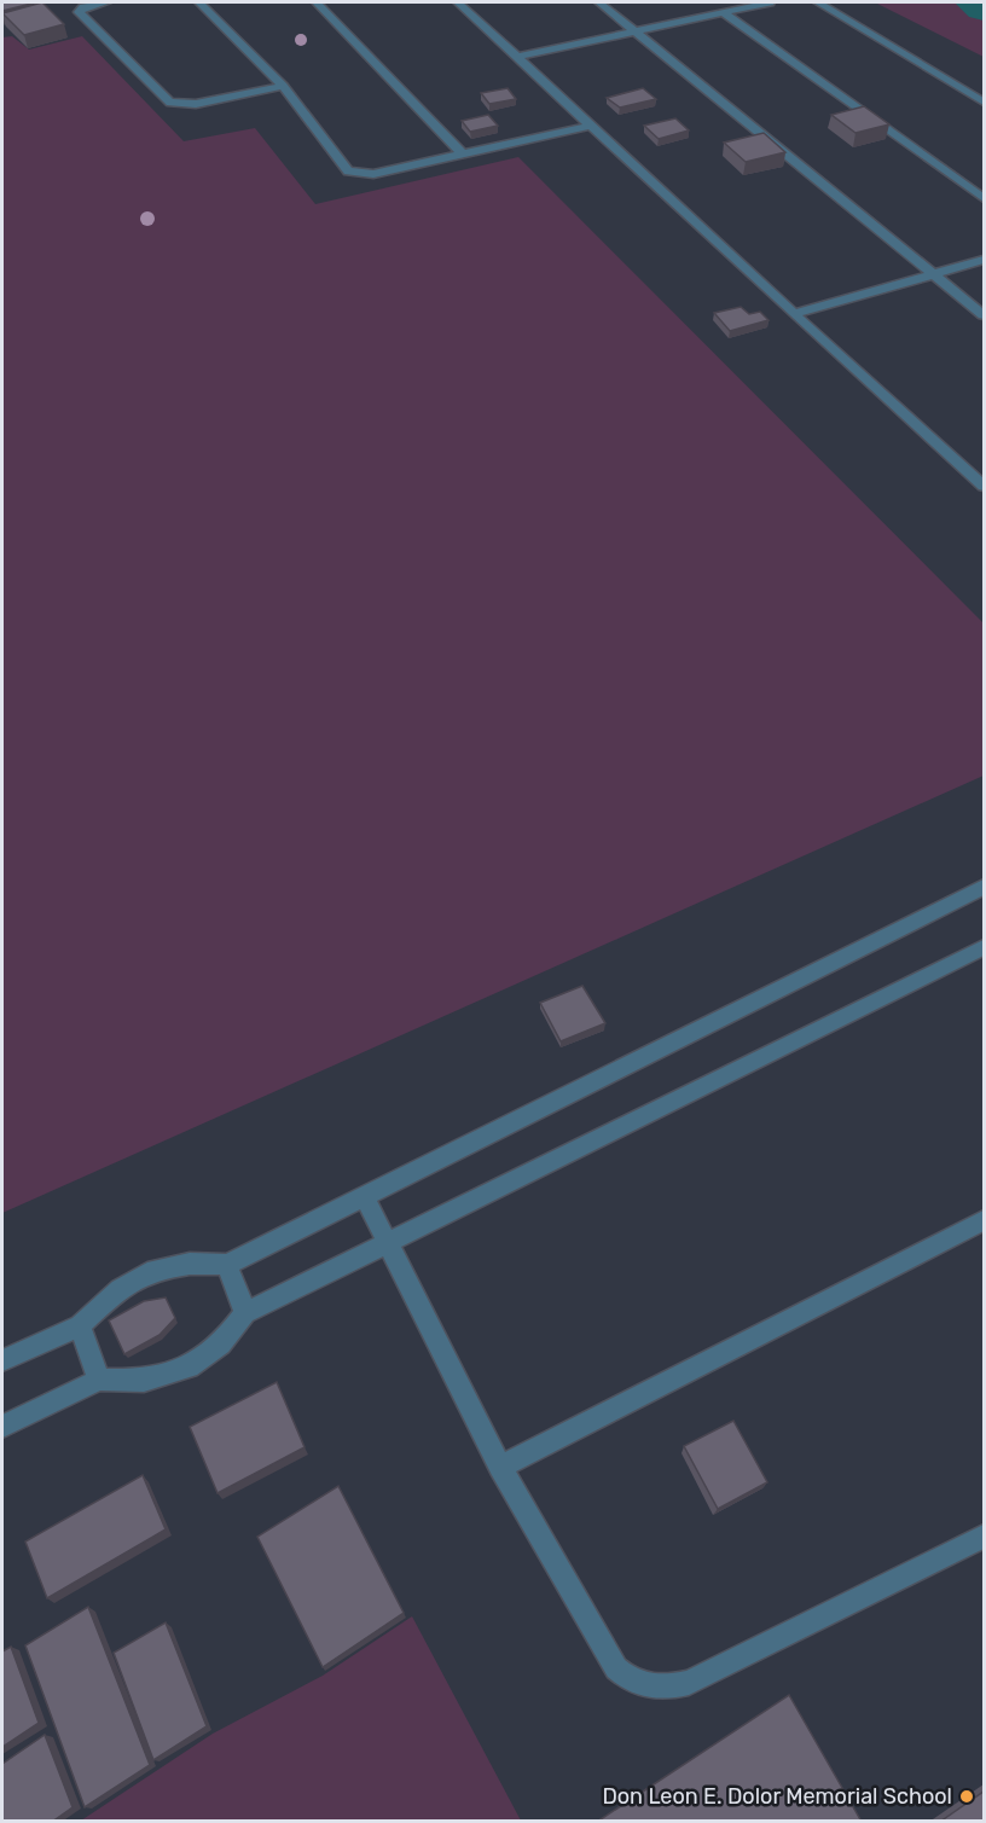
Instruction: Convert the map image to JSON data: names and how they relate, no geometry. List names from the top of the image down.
{
  "places": ["Don Leon E. Dolor Memorial School"]
}
